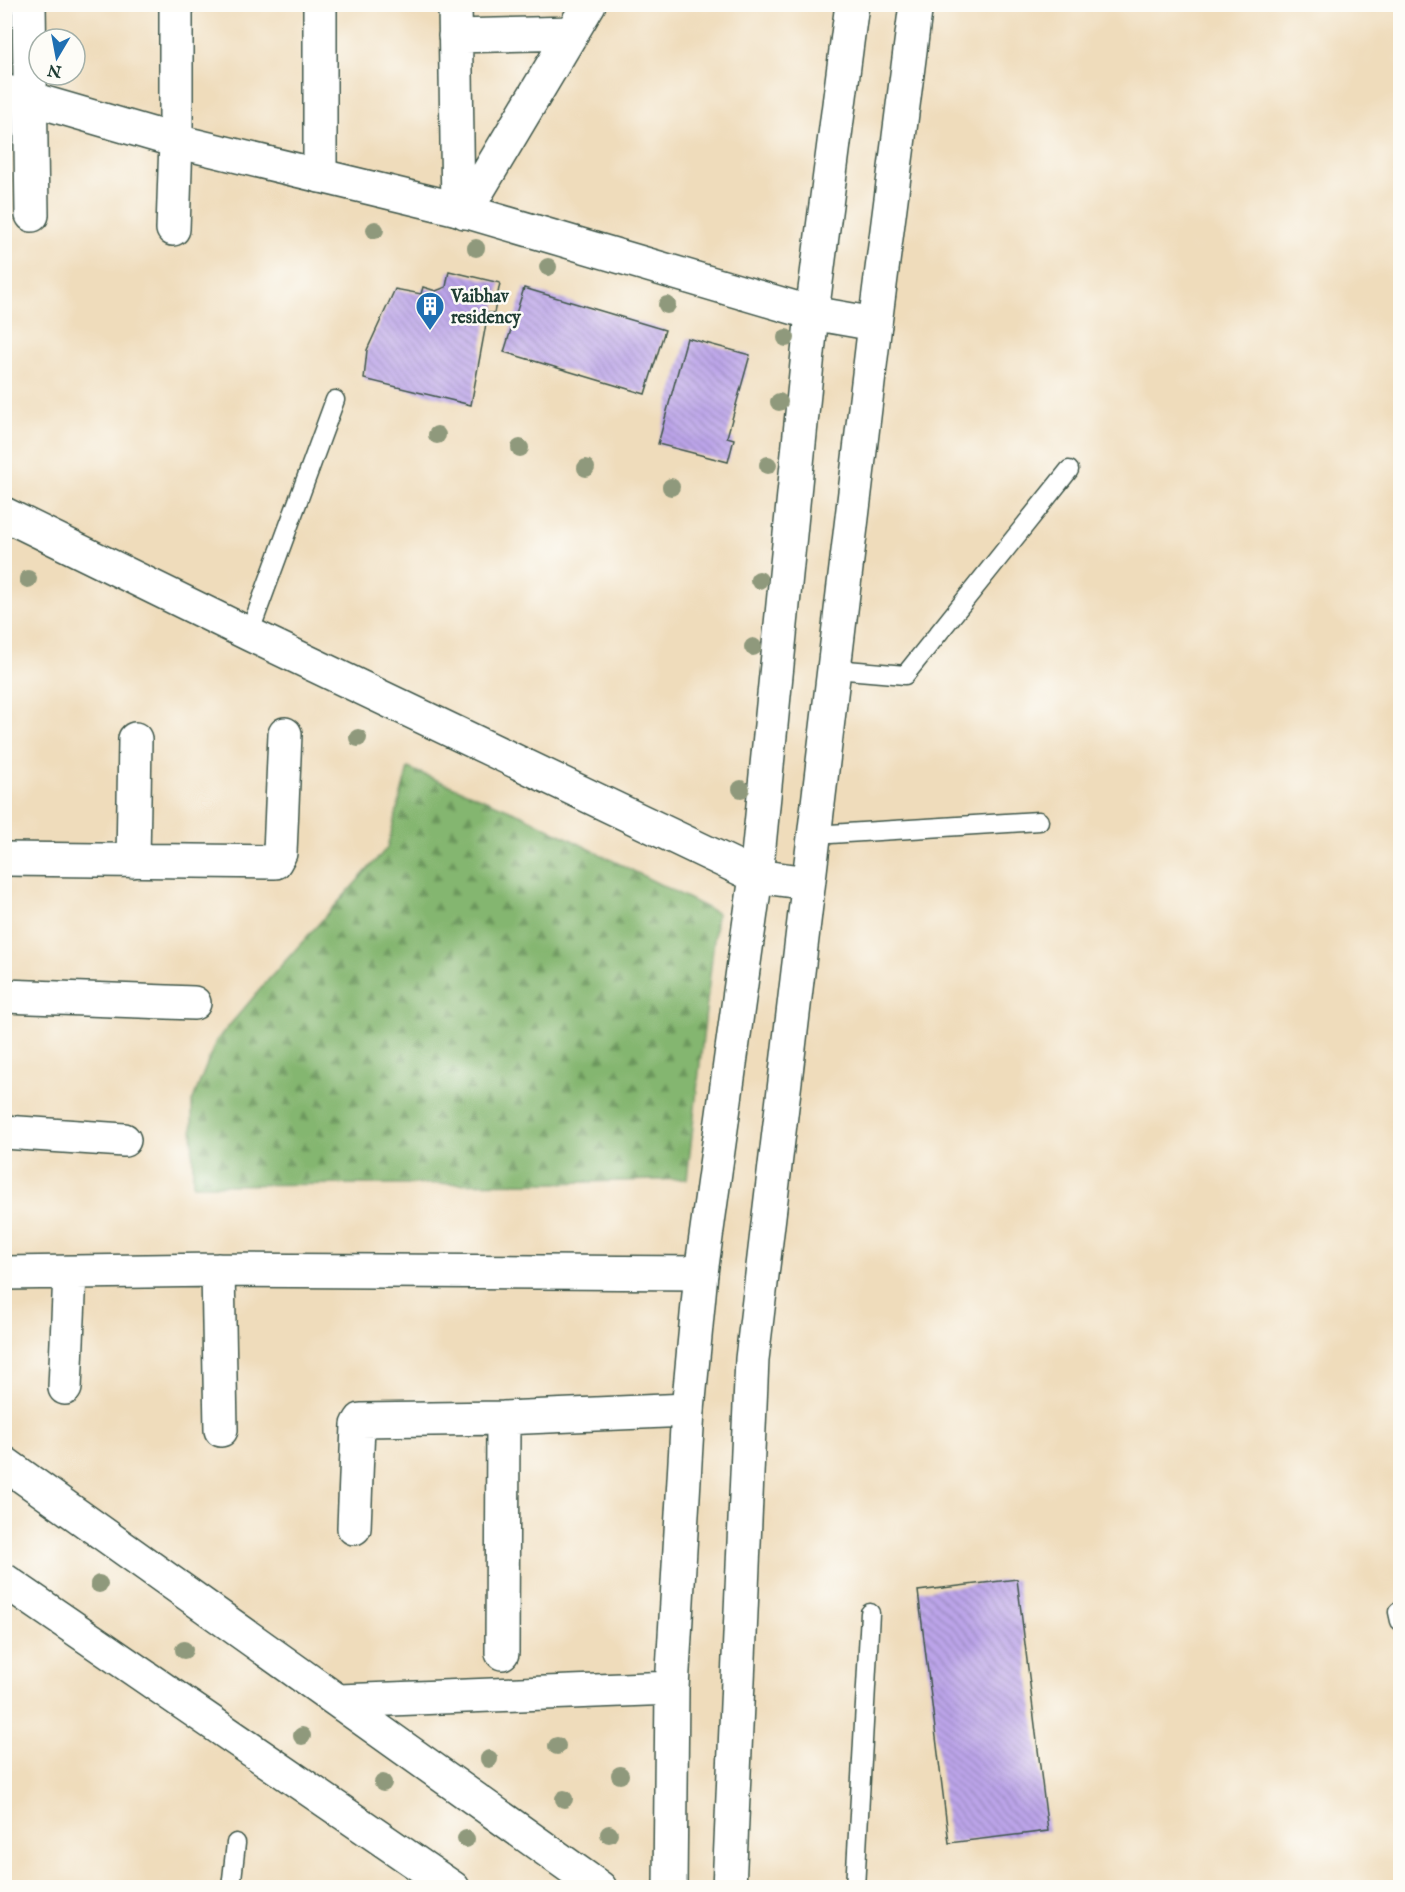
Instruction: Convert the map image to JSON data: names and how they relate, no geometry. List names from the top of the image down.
{
  "places": {
    "building": ["Vaibhav residency"]
  },
  "north": "bottom"
}
